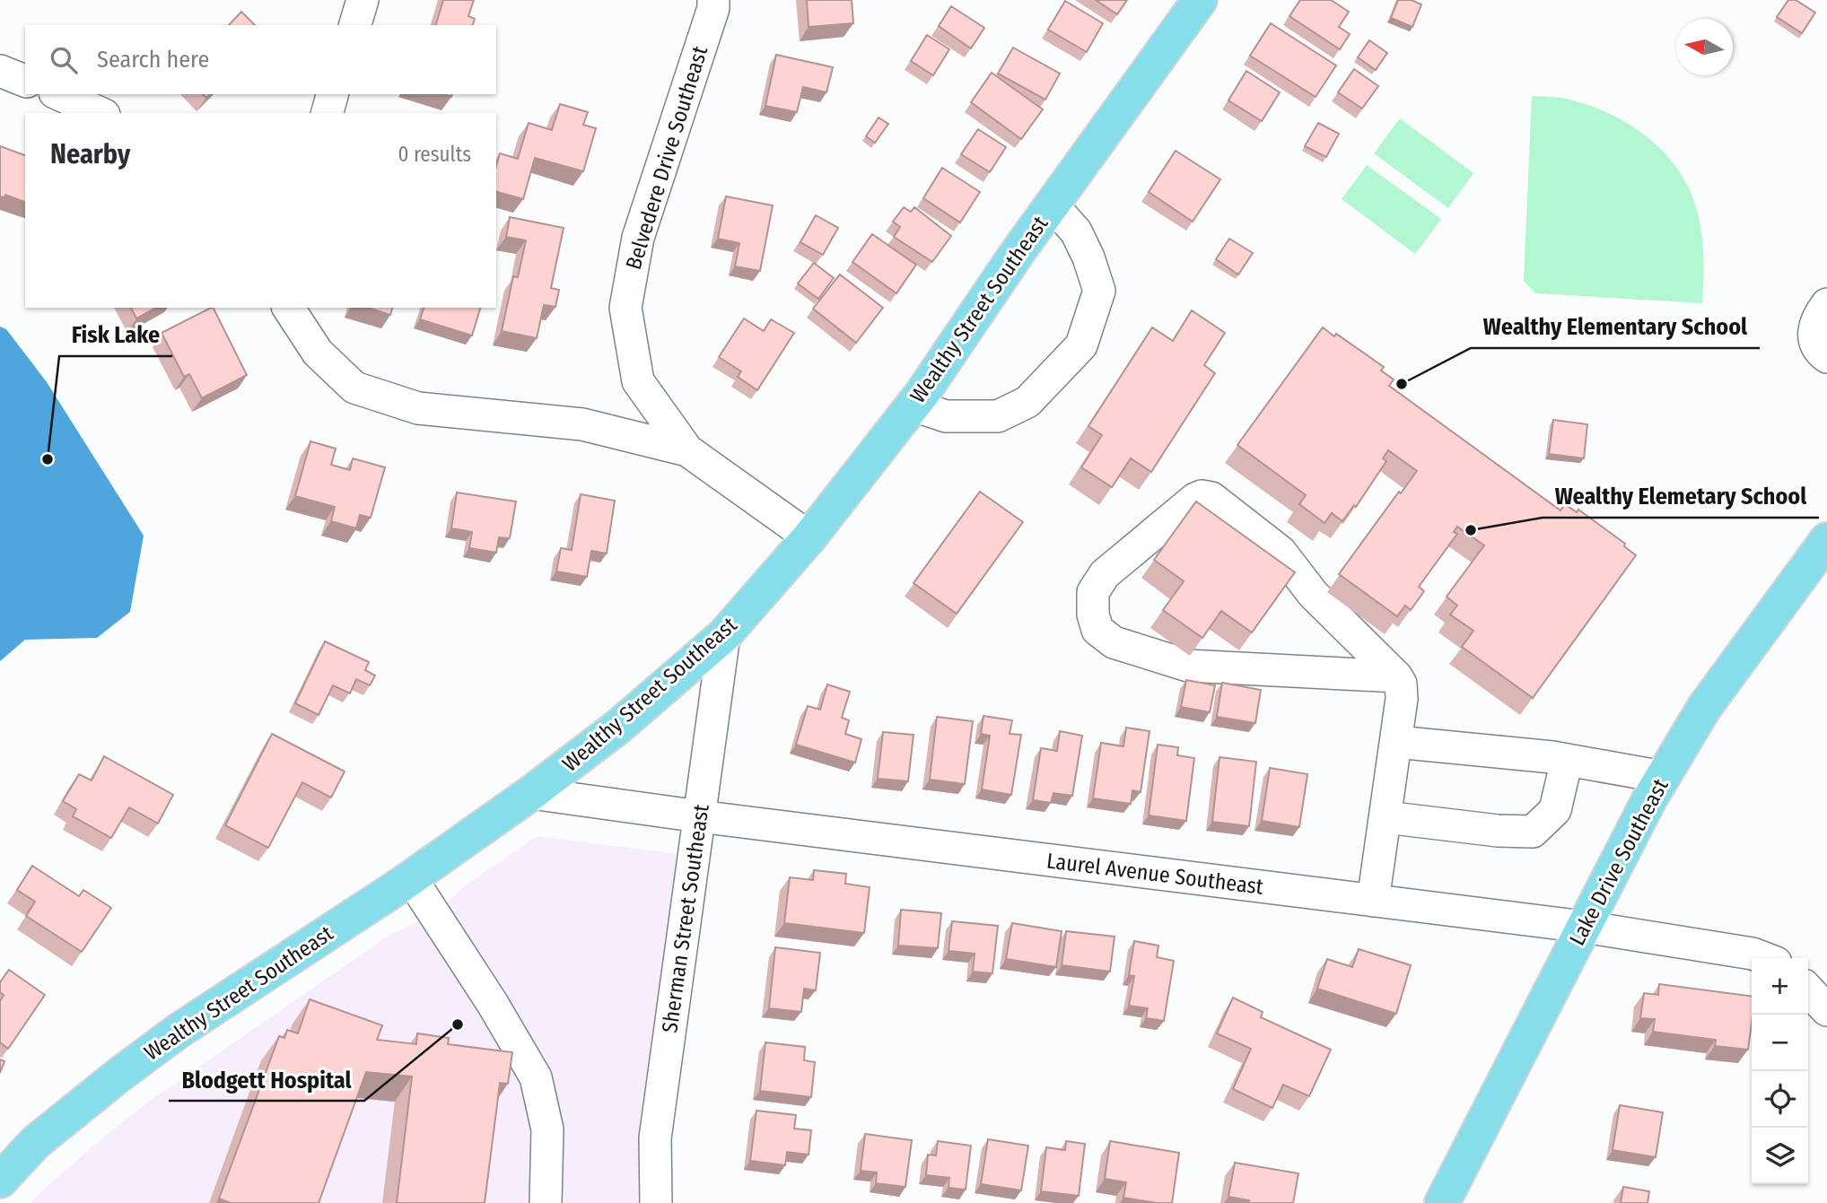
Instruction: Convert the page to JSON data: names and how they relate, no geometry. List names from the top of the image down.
{
  "streets": {
    "main road": ["Wealthy Street Southeast", "Lake Drive Southeast"],
    "street": ["Belvedere Drive Southeast", "Laurel Avenue Southeast", "Sherman Street Southeast"]
  },
  "crossings": [
    ["Wealthy Street Southeast", "Laurel Avenue Southeast"],
    ["Wealthy Street Southeast", "Sherman Street Southeast"],
    ["Lake Drive Southeast", "Laurel Avenue Southeast"],
    ["Laurel Avenue Southeast", "Sherman Street Southeast"]
  ],
  "places": [
    "Wealthy Elementary School",
    "Fisk Lake",
    "Wealthy Elemetary School",
    "Blodgett Hospital"
  ],
  "north": "left",
  "page": {
    "search": "Search here",
    "heading": ["Nearby", "0 results"],
    "map_buttons": ["+", "−"]
  }
}
